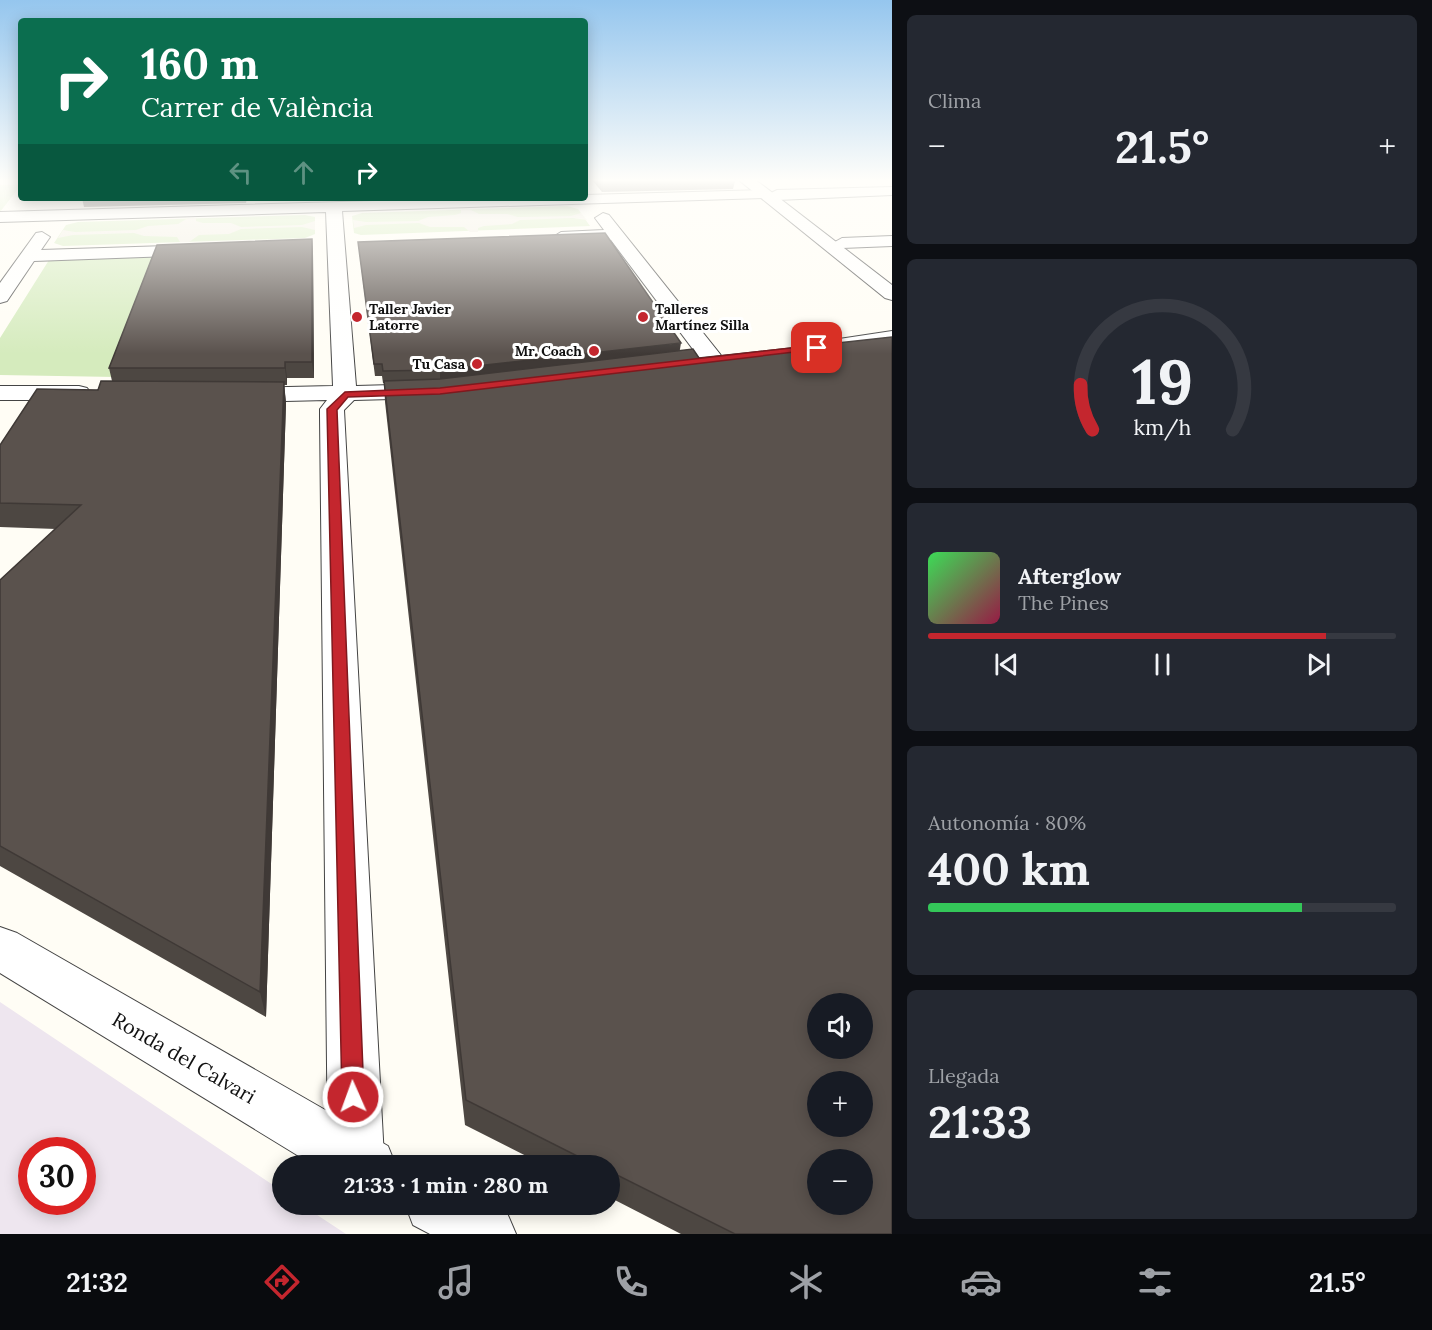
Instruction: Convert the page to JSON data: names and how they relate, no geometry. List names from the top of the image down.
{
  "streets": {
    "street": ["Ronda del Calvari"]
  },
  "places": [
    "Taller Javier Latorre",
    "Talleres Martínez Silla",
    "Mr. Coach",
    "Tu Casa"
  ],
  "page": {
    "tile": [
      "Clima",
      ["Autonomía · 80%", "400 km"],
      ["Llegada", "21:33"]
    ],
    "turn": ["160 m", "Carrer de València"],
    "heat": ["−", "21.5°", "+"],
    "song": ["Afterglow", "The Pines"],
    "map_buttons": ["+", "−"],
    "limit": "30",
    "trip": "21:33 · 1 min · 280 m",
    "tabs": ["21:32", "21.5°"],
    "gauge": ["19", "km/h"]
  }
}
